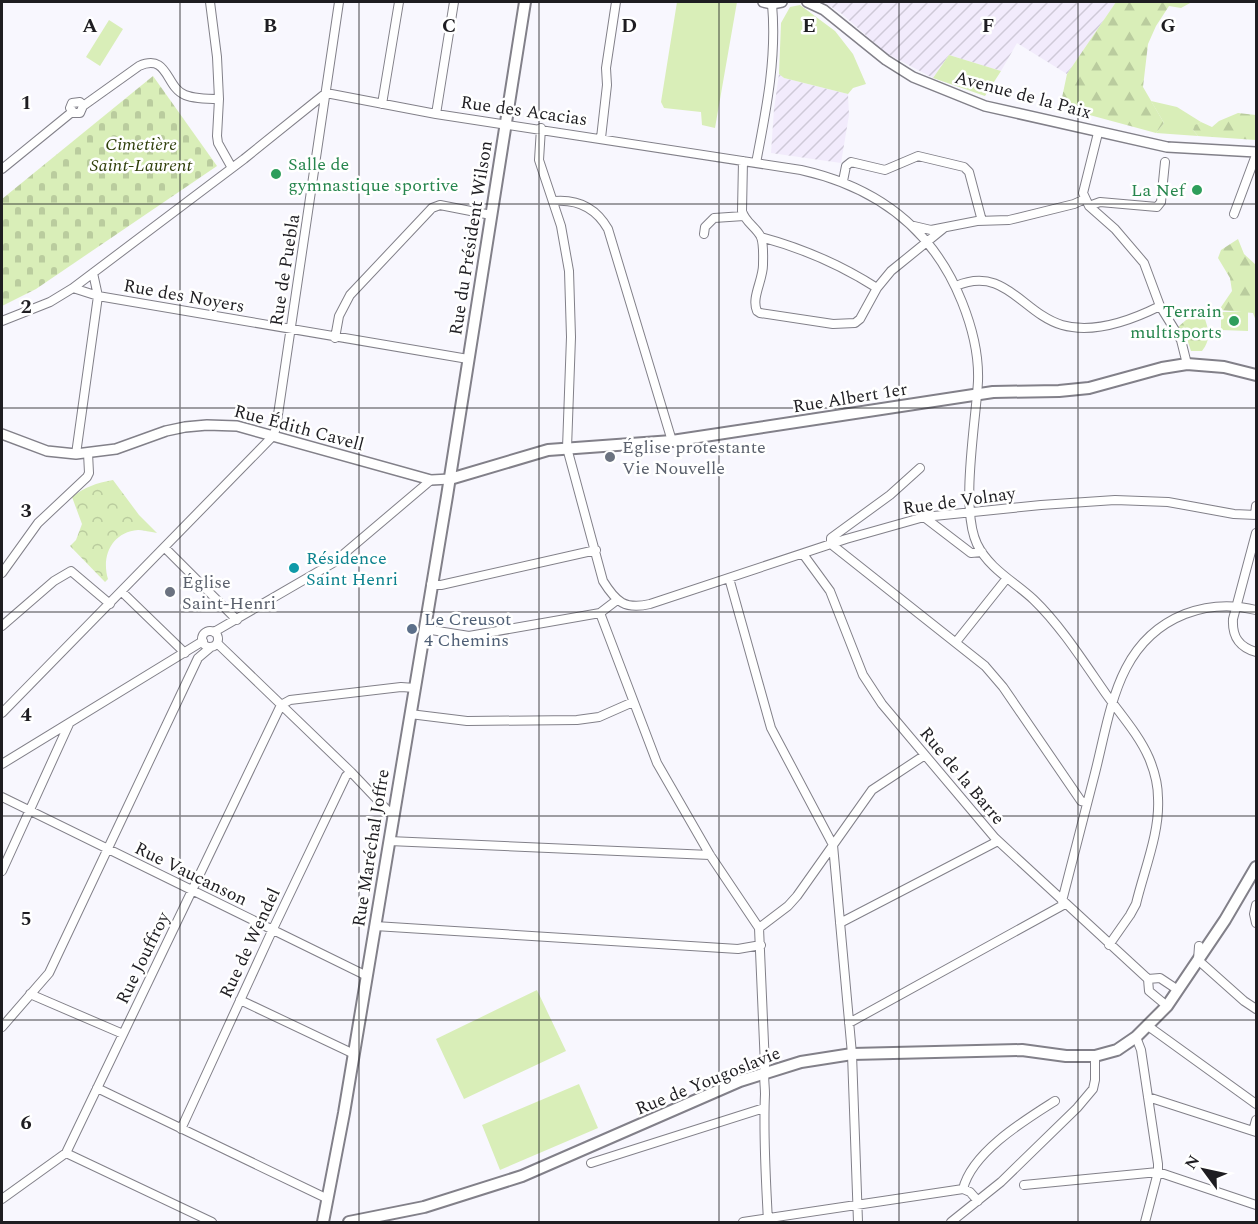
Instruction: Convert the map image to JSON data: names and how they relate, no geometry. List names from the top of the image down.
{
  "streets": {
    "main road": [
      "Rue du Président Wilson",
      "Rue Albert 1er",
      "Rue Maréchal Joffre",
      "Rue de Yougoslavie"
    ],
    "street": [
      "Avenue de la Paix",
      "Rue des Acacias",
      "Rue de Puebla",
      "Rue des Noyers",
      "Rue Édith Cavell",
      "Rue de Volnay",
      "Rue de la Barre",
      "Rue Vaucanson",
      "Rue de Wendel",
      "Rue Jouffroy"
    ]
  },
  "crossings": [
    ["Rue des Acacias", "Rue du Président Wilson"],
    ["Rue des Acacias", "Rue de Puebla"],
    ["Rue des Acacias", "Rue Albert 1er"],
    ["Rue des Acacias", "Rue de Volnay"],
    ["Rue du Président Wilson", "Rue des Noyers"],
    ["Rue du Président Wilson", "Rue Albert 1er"],
    ["Rue du Président Wilson", "Rue Édith Cavell"],
    ["Rue du Président Wilson", "Rue Maréchal Joffre"],
    ["Rue de Puebla", "Rue des Noyers"],
    ["Rue de Puebla", "Rue Édith Cavell"],
    ["Rue Albert 1er", "Rue Édith Cavell"],
    ["Rue Albert 1er", "Rue Maréchal Joffre"],
    ["Rue Édith Cavell", "Rue Maréchal Joffre"],
    ["Rue de Volnay", "Rue de la Barre"],
    ["Rue Maréchal Joffre", "Rue Vaucanson"],
    ["Rue Vaucanson", "Rue de Wendel"],
    ["Rue Vaucanson", "Rue Jouffroy"]
  ],
  "parks": ["Cimetière Saint-Laurent"],
  "places": [
    "Salle de gymnastique sportive",
    "La Nef",
    "Terrain multisports",
    "Église protestante Vie Nouvelle",
    "Résidence Saint Henri",
    "Église Saint-Henri",
    "Le Creusot 4 Chemins"
  ],
  "north": "top left",
  "grid": {
    "columns": [
      "A",
      "B",
      "C",
      "D",
      "E",
      "F",
      "G"
    ],
    "rows": [
      "1",
      "2",
      "3",
      "4",
      "5",
      "6"
    ]
  }
}
